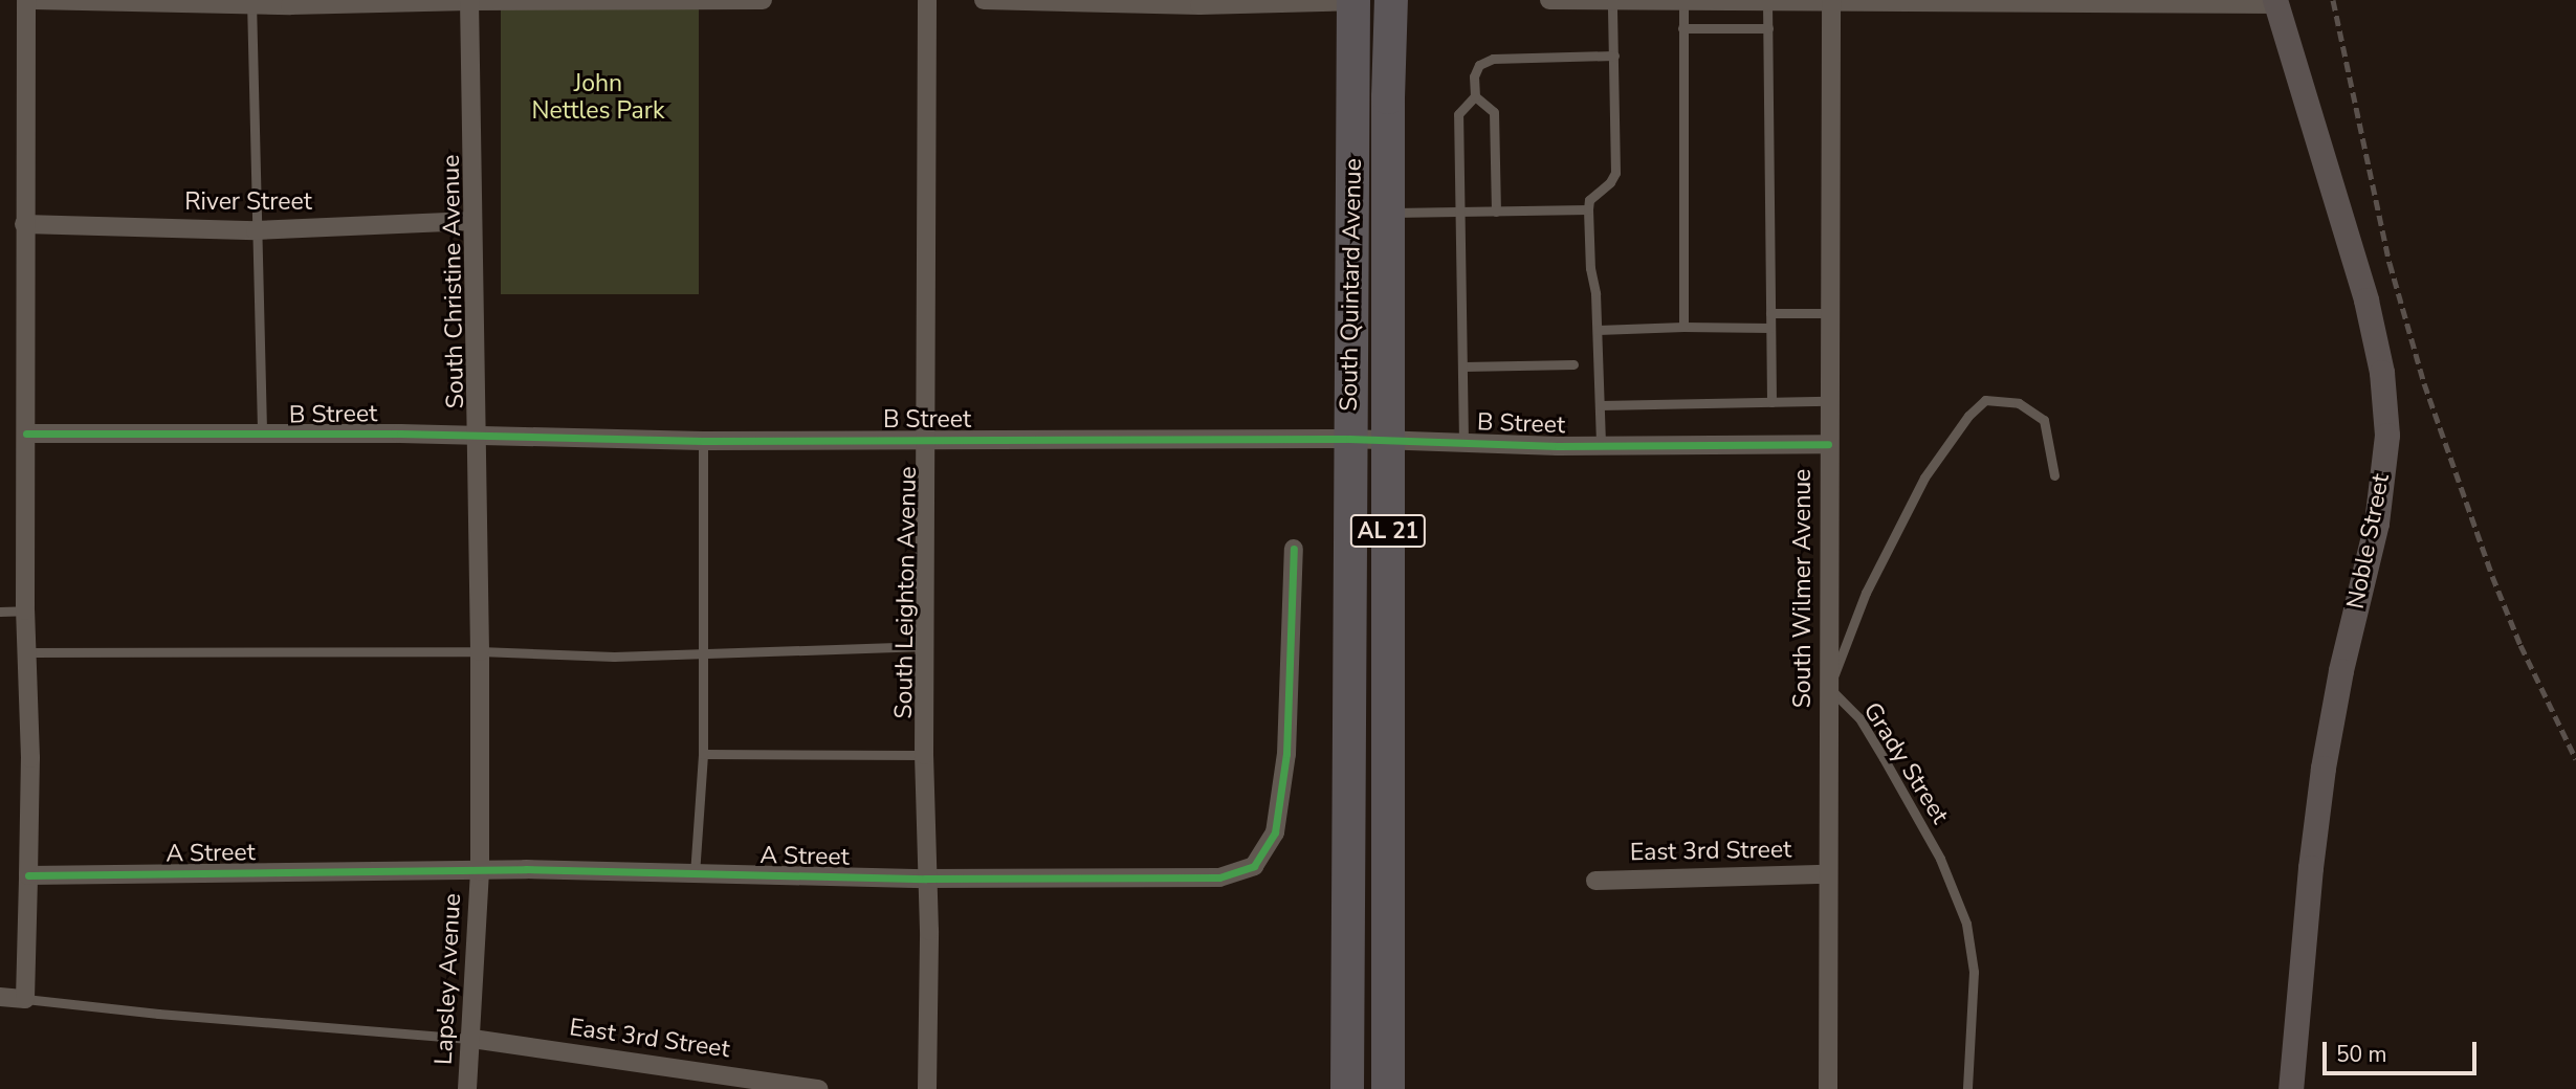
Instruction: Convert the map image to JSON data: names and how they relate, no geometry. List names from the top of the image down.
{
  "streets": {
    "highway": ["South Quintard Avenue", "AL 21"],
    "main road": ["Noble Street"],
    "street": [
      "River Street",
      "South Christine Avenue",
      "B Street",
      "South Wilmer Avenue",
      "South Leighton Avenue",
      "East 3rd Street",
      "A Street",
      "Lapsley Avenue"
    ],
    "lane": ["Grady Street"]
  },
  "crossings": [
    ["River Street", "South Christine Avenue"],
    ["South Christine Avenue", "B Street"],
    ["South Christine Avenue", "A Street"],
    ["South Christine Avenue", "Lapsley Avenue"],
    ["South Quintard Avenue", "B Street"],
    ["B Street", "South Wilmer Avenue"],
    ["B Street", "South Leighton Avenue"],
    ["South Wilmer Avenue", "Grady Street"],
    ["South Wilmer Avenue", "East 3rd Street"],
    ["South Leighton Avenue", "A Street"],
    ["East 3rd Street", "Lapsley Avenue"],
    ["A Street", "Lapsley Avenue"]
  ],
  "parks": ["John Nettles Park"],
  "scale_bar": "50 m"
}
